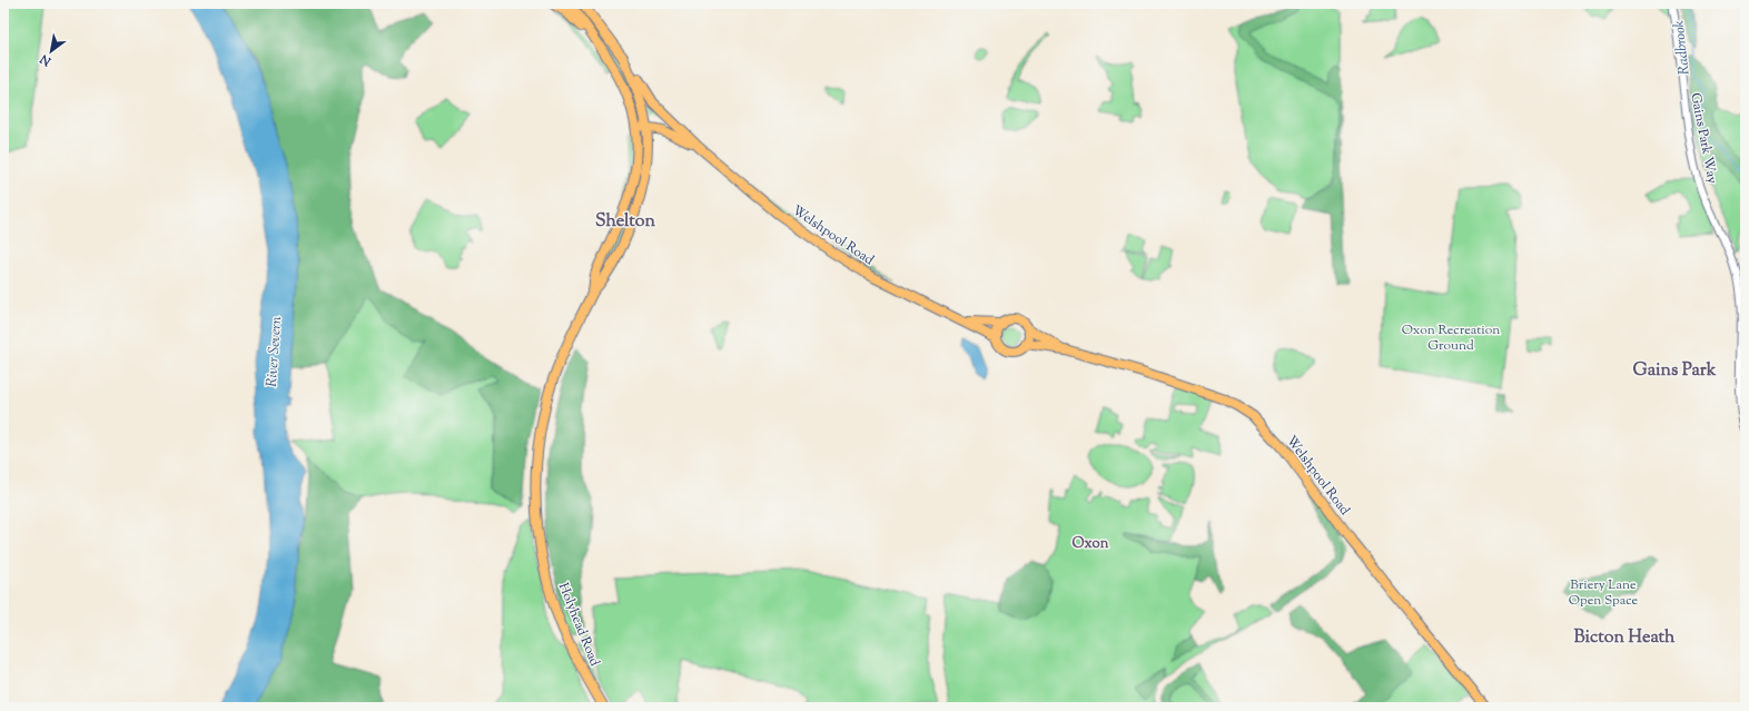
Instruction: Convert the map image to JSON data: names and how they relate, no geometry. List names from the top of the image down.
{
  "streets": {
    "main road": ["Welshpool Road", "Holyhead Road"],
    "street": ["Gains Park Way"]
  },
  "crossings": [
    ["Welshpool Road", "Holyhead Road"]
  ],
  "districts": [
    "Shelton",
    "Gains Park",
    "Oxon",
    "Bicton Heath"
  ],
  "water": ["Radbrook", "River Severn"],
  "parks": ["Oxon Recreation Ground", "Briery Lane Open Space"],
  "north": "bottom left"
}
